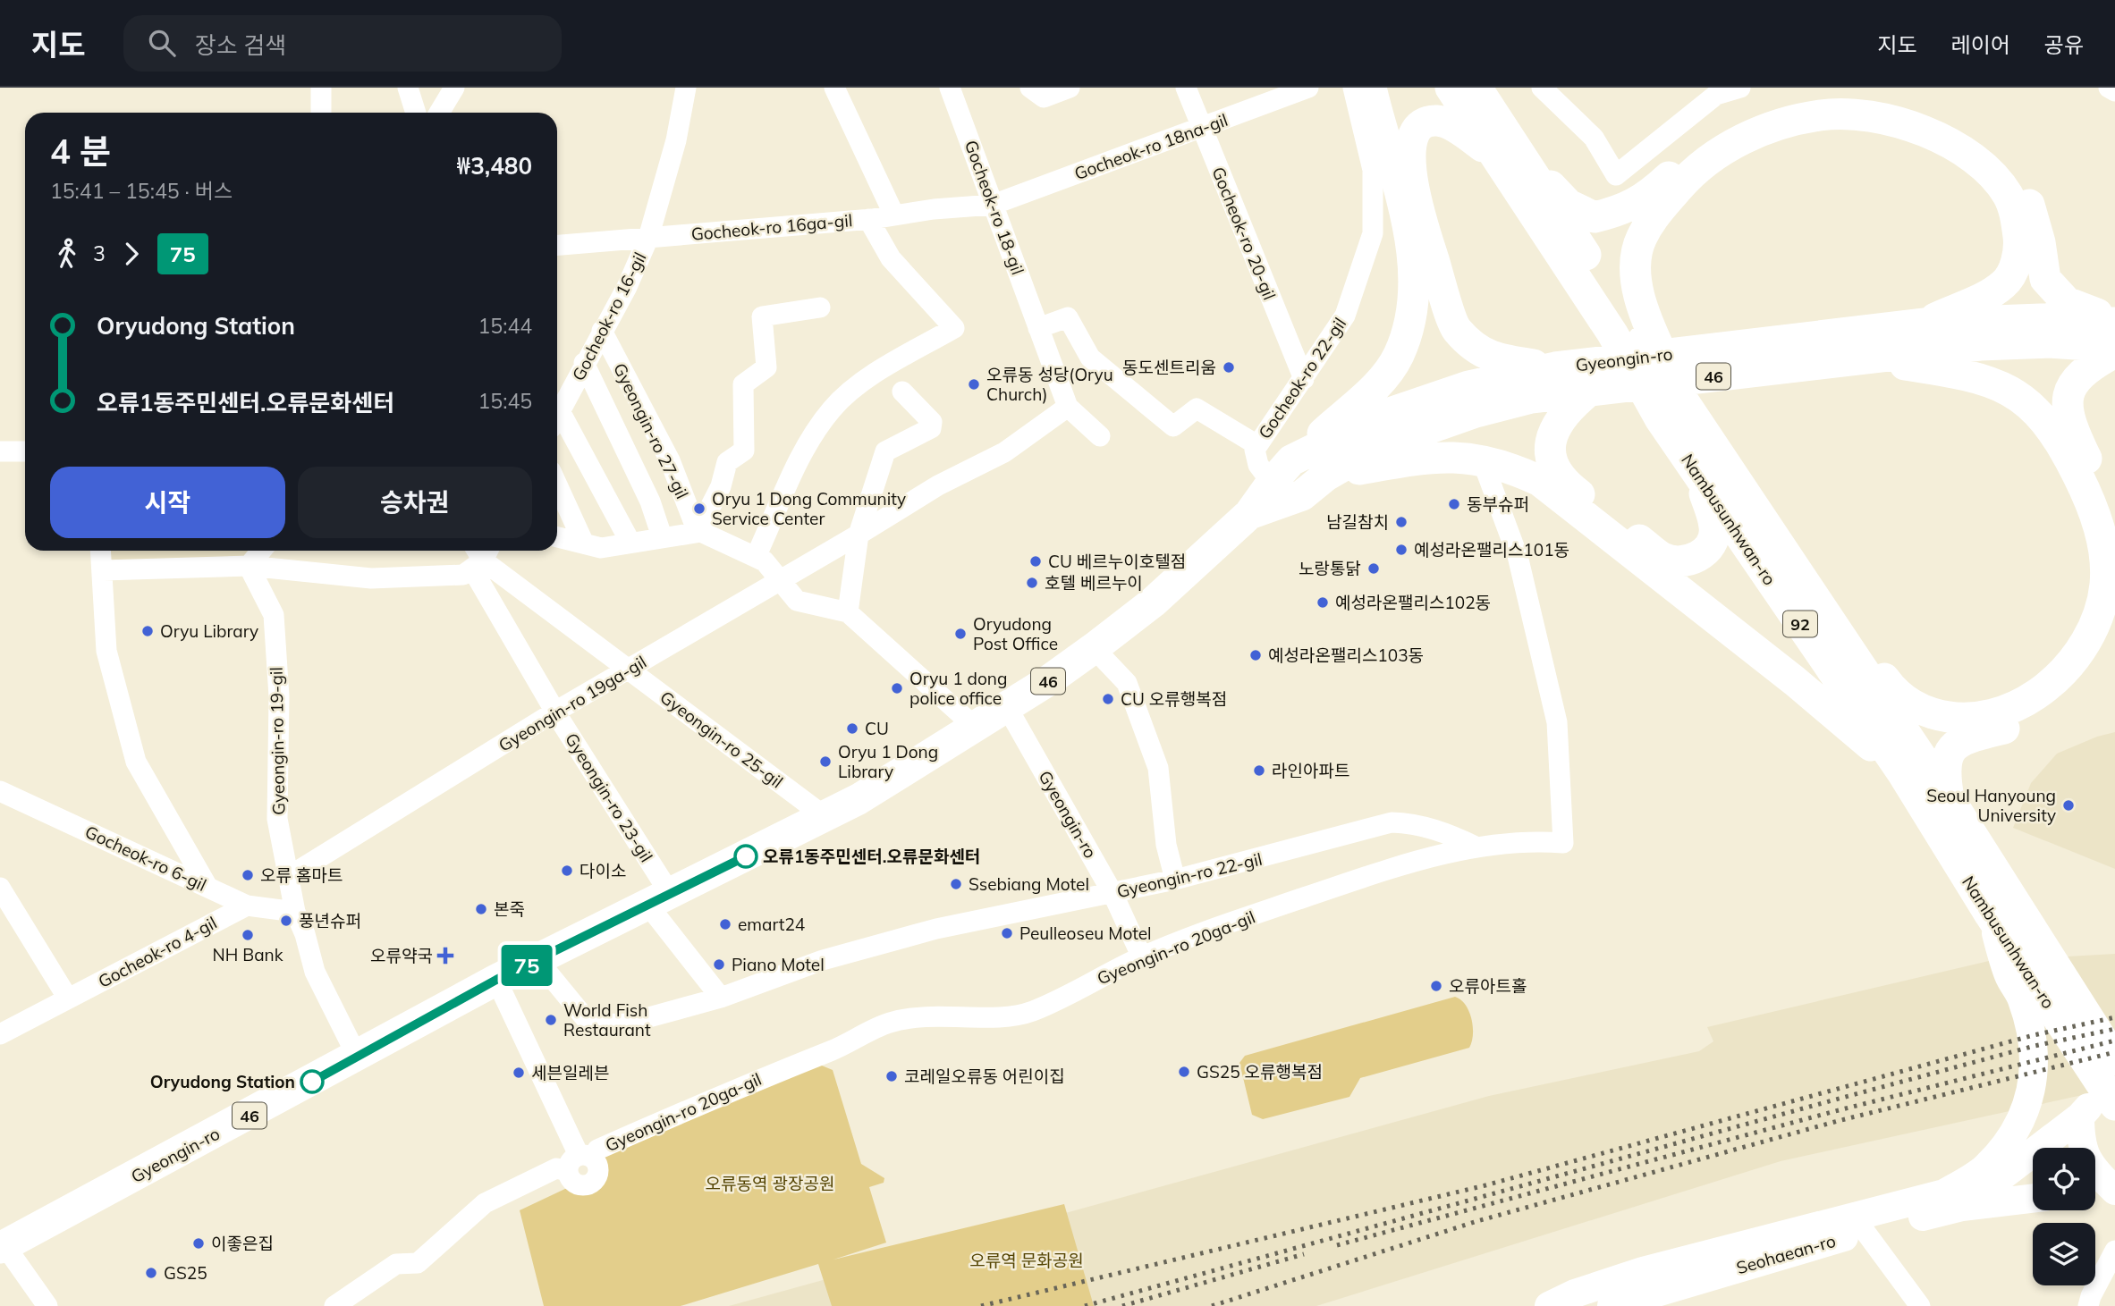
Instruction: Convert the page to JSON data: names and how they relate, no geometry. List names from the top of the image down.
{
  "streets": {
    "main road": [
      "Gyeongin-ro",
      "46",
      "Nambusunhwan-ro",
      "92",
      "Seohaean-ro"
    ],
    "street": [
      "Gocheok-ro 18na-gil",
      "Gocheok-ro 18-gil",
      "Gocheok-ro 16ga-gil",
      "Gocheok-ro 20-gil",
      "Gocheok-ro 16-gil",
      "Gocheok-ro 22-gil",
      "Gyeongin-ro 27-gil",
      "Gyeongin-ro 19ga-gil",
      "Gyeongin-ro 25-gil",
      "Gyeongin-ro 19-gil",
      "Gyeongin-ro 23-gil",
      "Gocheok-ro 6-gil",
      "Gyeongin-ro 22-gil",
      "Gyeongin-ro 20ga-gil",
      "Gocheok-ro 4-gil"
    ]
  },
  "crossings": [
    ["Gocheok-ro 18na-gil", "Gocheok-ro 18-gil"],
    ["Gocheok-ro 18na-gil", "Gocheok-ro 16ga-gil"],
    ["Gocheok-ro 18na-gil", "Gocheok-ro 20-gil"],
    ["Gocheok-ro 18-gil", "Gocheok-ro 16ga-gil"],
    ["Gocheok-ro 16ga-gil", "Gocheok-ro 16-gil"],
    ["Gocheok-ro 20-gil", "Gocheok-ro 22-gil"],
    ["Gocheok-ro 16-gil", "Gyeongin-ro 27-gil"],
    ["Gyeongin-ro", "Gocheok-ro 22-gil"],
    ["Gyeongin-ro", "Gyeongin-ro 25-gil"],
    ["Gyeongin-ro", "Gyeongin-ro 19-gil"],
    ["Gyeongin-ro", "Gyeongin-ro 23-gil"],
    ["Gyeongin-ro", "Gyeongin-ro 22-gil"],
    ["Gyeongin-ro", "Gyeongin-ro 20ga-gil"],
    ["Gyeongin-ro 19ga-gil", "Gyeongin-ro 25-gil"],
    ["Gyeongin-ro 19ga-gil", "Gyeongin-ro 19-gil"],
    ["Gyeongin-ro 19ga-gil", "Gyeongin-ro 23-gil"],
    ["Gyeongin-ro 25-gil", "Gyeongin-ro 23-gil"],
    ["Gyeongin-ro 19-gil", "Gocheok-ro 6-gil"],
    ["Gocheok-ro 6-gil", "Gocheok-ro 4-gil"],
    ["Gyeongin-ro 22-gil", "Gyeongin-ro 20ga-gil"]
  ],
  "parks": ["오류동역 광장공원", "오류역 문화공원"],
  "places": {
    "other": [
      "동도센트리움",
      "오류동 성당(Oryu Church)",
      "동부슈퍼",
      "Oryu 1 Dong Community Service Center",
      "남길참치",
      "예성라온팰리스101동",
      "CU 베르누이호텔점",
      "노랑통닭",
      "호텔 베르누이",
      "예성라온팰리스102동",
      "Oryu Library",
      "Oryudong Post Office",
      "예성라온팰리스103동",
      "Oryu 1 dong police office",
      "CU 오류행복점",
      "CU",
      "Oryu 1 Dong Library",
      "라인아파트",
      "Seoul Hanyoung University",
      "오류1동주민센터.오류문화센터",
      "다이소",
      "오류 홈마트",
      "Ssebiang Motel",
      "본죽",
      "풍년슈퍼",
      "emart24",
      "Peulleoseu Motel",
      "NH Bank",
      "Piano Motel",
      "오류아트홀",
      "World Fish Restaurant",
      "GS25 오류행복점",
      "세븐일레븐",
      "코레일오류동 어린이집",
      "Oryudong Station",
      "이좋은집",
      "GS25"
    ],
    "health": ["오류약국"]
  },
  "lines": ["bus line 75"],
  "page": {
    "header": "지도",
    "search": "장소 검색",
    "nav": ["지도", "레이어", "공유"],
    "on_map": "75",
    "heading": ["4 분", "15:41 – 15:45 · 버스", "₩3,480"],
    "legs": ["3", "75"],
    "list": [
      {
        "name": "Oryudong Station",
        "value": "15:44"
      },
      {
        "name": "오류1동주민센터.오류문화센터",
        "value": "15:45"
      }
    ],
    "buttons": ["시작", "승차권"]
  }
}
